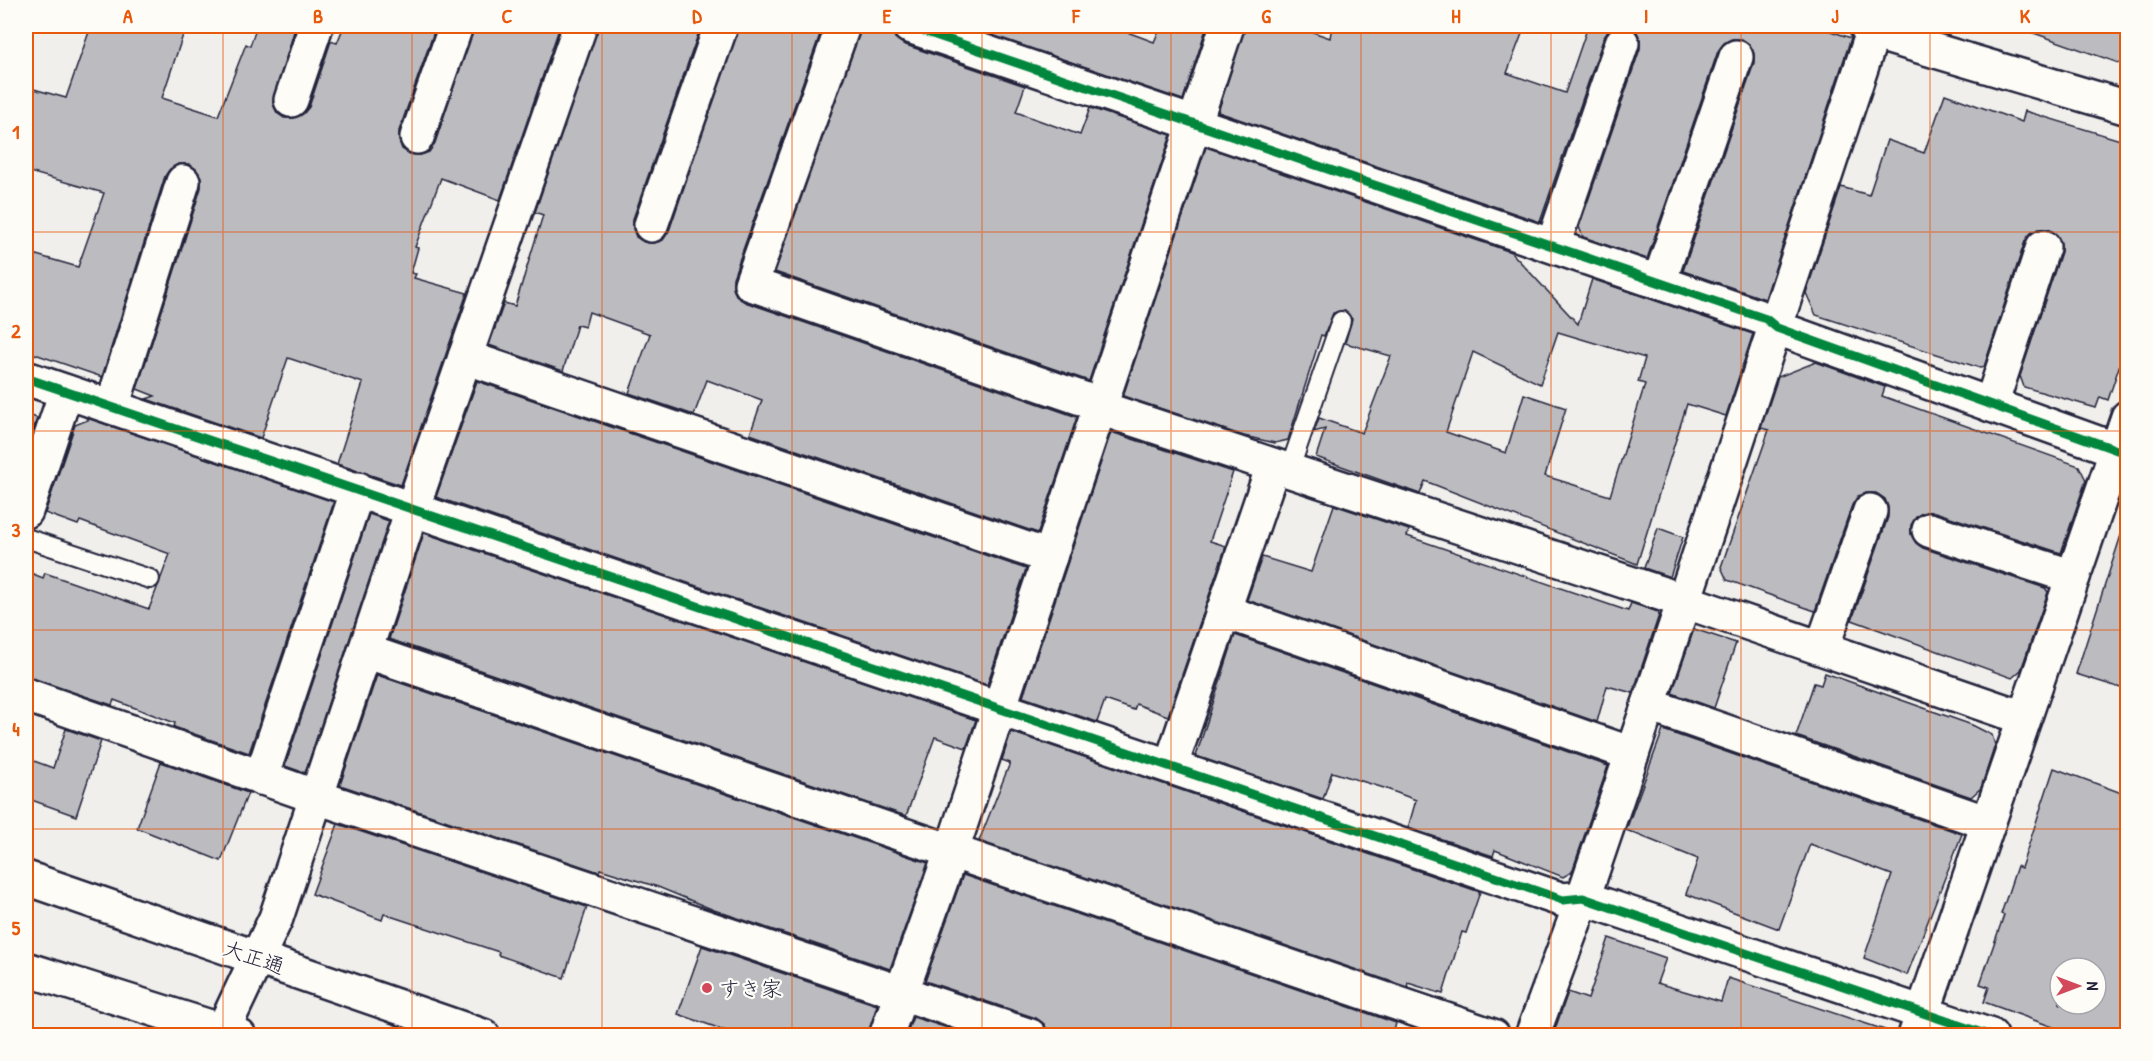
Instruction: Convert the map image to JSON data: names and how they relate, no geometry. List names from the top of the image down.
{
  "streets": {
    "street": ["大正通"]
  },
  "places": ["すき家"],
  "north": "right",
  "grid": {
    "columns": [
      "A",
      "B",
      "C",
      "D",
      "E",
      "F",
      "G",
      "H",
      "I",
      "J",
      "K"
    ],
    "rows": [
      "1",
      "2",
      "3",
      "4",
      "5"
    ]
  }
}
